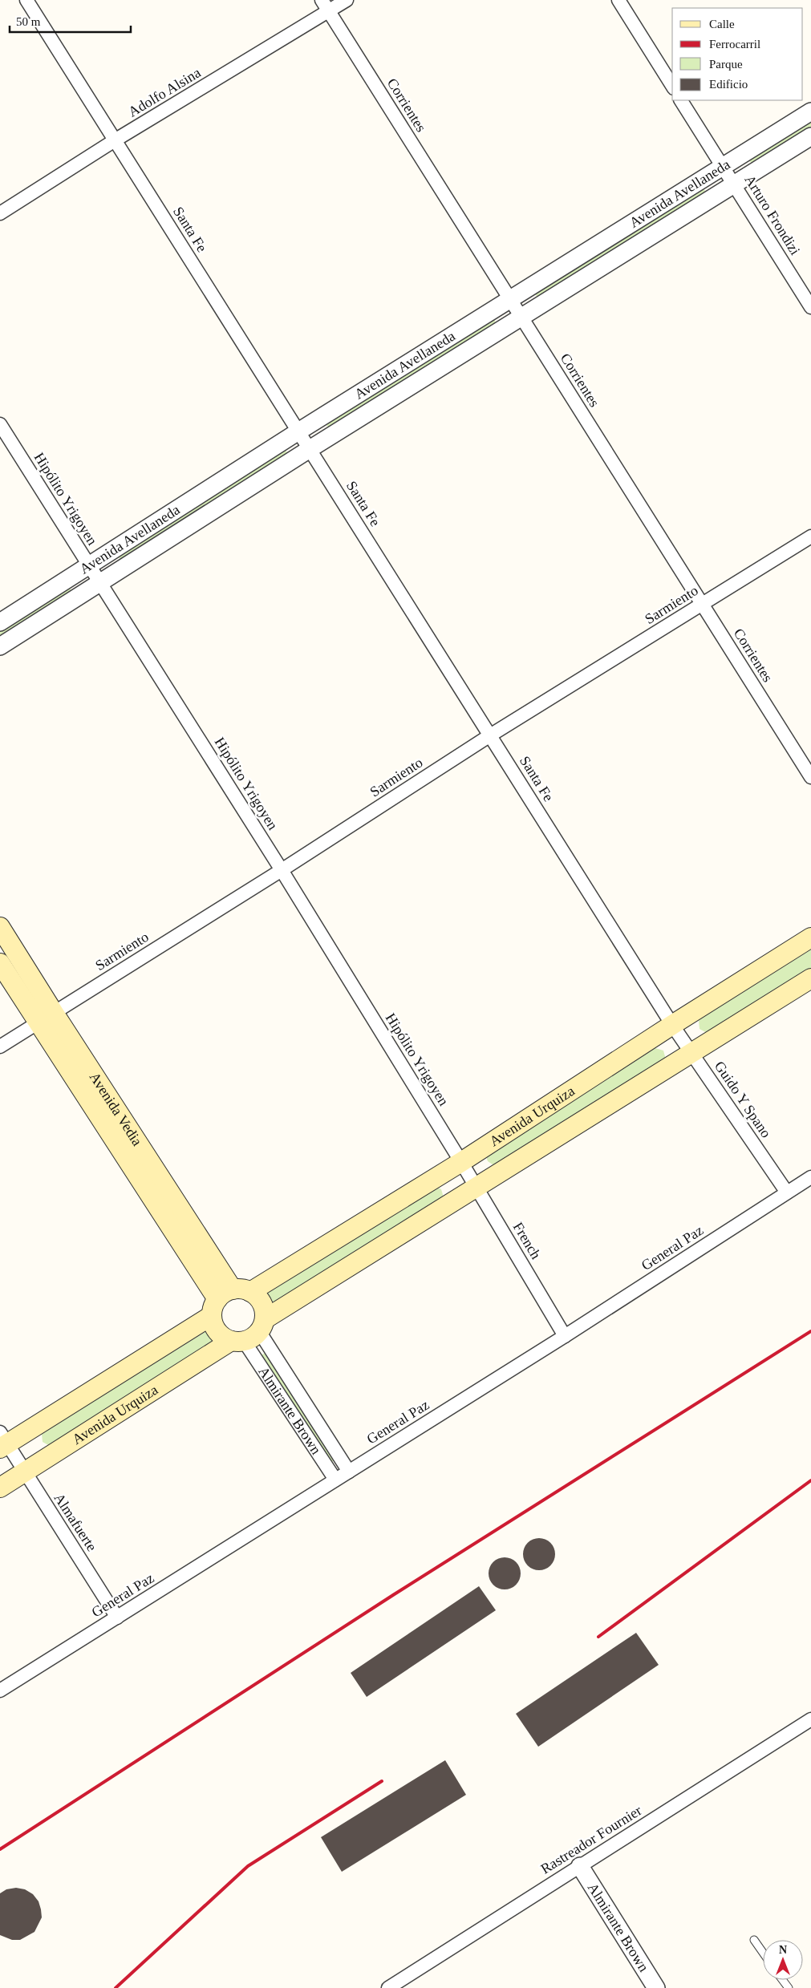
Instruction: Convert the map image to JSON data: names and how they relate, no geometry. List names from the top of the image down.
{
  "streets": {
    "main road": ["Avenida Vedia", "Avenida Urquiza"],
    "street": [
      "Adolfo Alsina",
      "Corrientes",
      "Avenida Avellaneda",
      "Arturo Frondizi",
      "Santa Fe",
      "Hipólito Yrigoyen",
      "Sarmiento",
      "Guido Y Spano",
      "French",
      "General Paz",
      "Almirante Brown",
      "Almafuerte",
      "Rastreador Fournier"
    ]
  },
  "crossings": [
    ["Adolfo Alsina", "Corrientes"],
    ["Adolfo Alsina", "Santa Fe"],
    ["Corrientes", "Avenida Avellaneda"],
    ["Corrientes", "Sarmiento"],
    ["Avenida Avellaneda", "Arturo Frondizi"],
    ["Avenida Avellaneda", "Santa Fe"],
    ["Avenida Avellaneda", "Hipólito Yrigoyen"],
    ["Santa Fe", "Sarmiento"],
    ["Santa Fe", "Guido Y Spano"],
    ["Santa Fe", "Avenida Urquiza"],
    ["Hipólito Yrigoyen", "Sarmiento"],
    ["Hipólito Yrigoyen", "Avenida Urquiza"],
    ["Hipólito Yrigoyen", "French"],
    ["Sarmiento", "Avenida Vedia"],
    ["Guido Y Spano", "Avenida Urquiza"],
    ["Guido Y Spano", "General Paz"],
    ["Avenida Vedia", "Avenida Urquiza"],
    ["Avenida Urquiza", "French"],
    ["Avenida Urquiza", "Almirante Brown"],
    ["Avenida Urquiza", "Almafuerte"],
    ["French", "General Paz"],
    ["General Paz", "Almirante Brown"],
    ["General Paz", "Almafuerte"],
    ["Almirante Brown", "Rastreador Fournier"]
  ],
  "legend": [
    "Calle",
    "Ferrocarril",
    "Parque",
    "Edificio"
  ],
  "scale_bar": "50 m",
  "north": "top"
}
